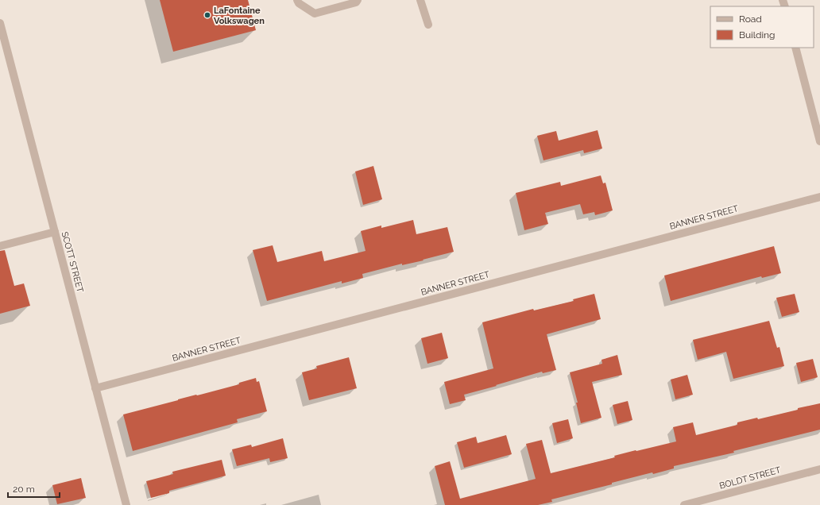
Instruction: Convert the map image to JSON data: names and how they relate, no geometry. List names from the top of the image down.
{
  "streets": {
    "street": ["BANNER STREET", "SCOTT STREET", "BOLDT STREET"]
  },
  "crossings": [
    ["BANNER STREET", "SCOTT STREET"]
  ],
  "places": ["LaFontaine Volkswagen"],
  "legend": ["Road", "Building"],
  "scale_bar": "20 m"
}
